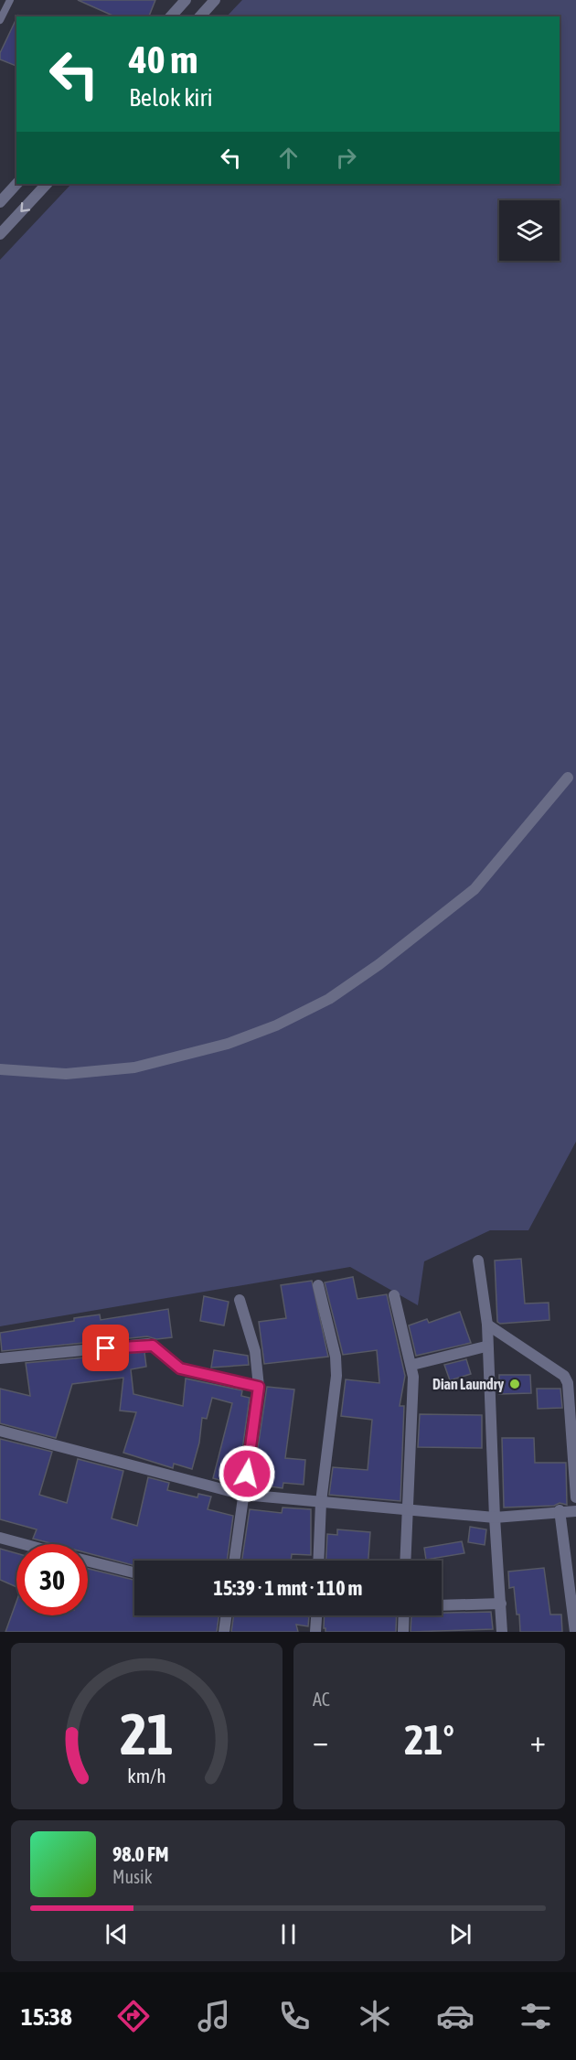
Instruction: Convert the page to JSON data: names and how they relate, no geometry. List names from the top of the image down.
{
  "places": ["Dian Laundry"],
  "page": {
    "turn": ["40 m", "Belok kiri"],
    "limit": "30",
    "trip": "15:39 · 1 mnt · 110 m",
    "tile": "AC",
    "heat": ["−", "21°", "+"],
    "song": ["98.0 FM", "Musik"],
    "tabs": "15:38",
    "gauge": ["21", "km/h"]
  }
}
